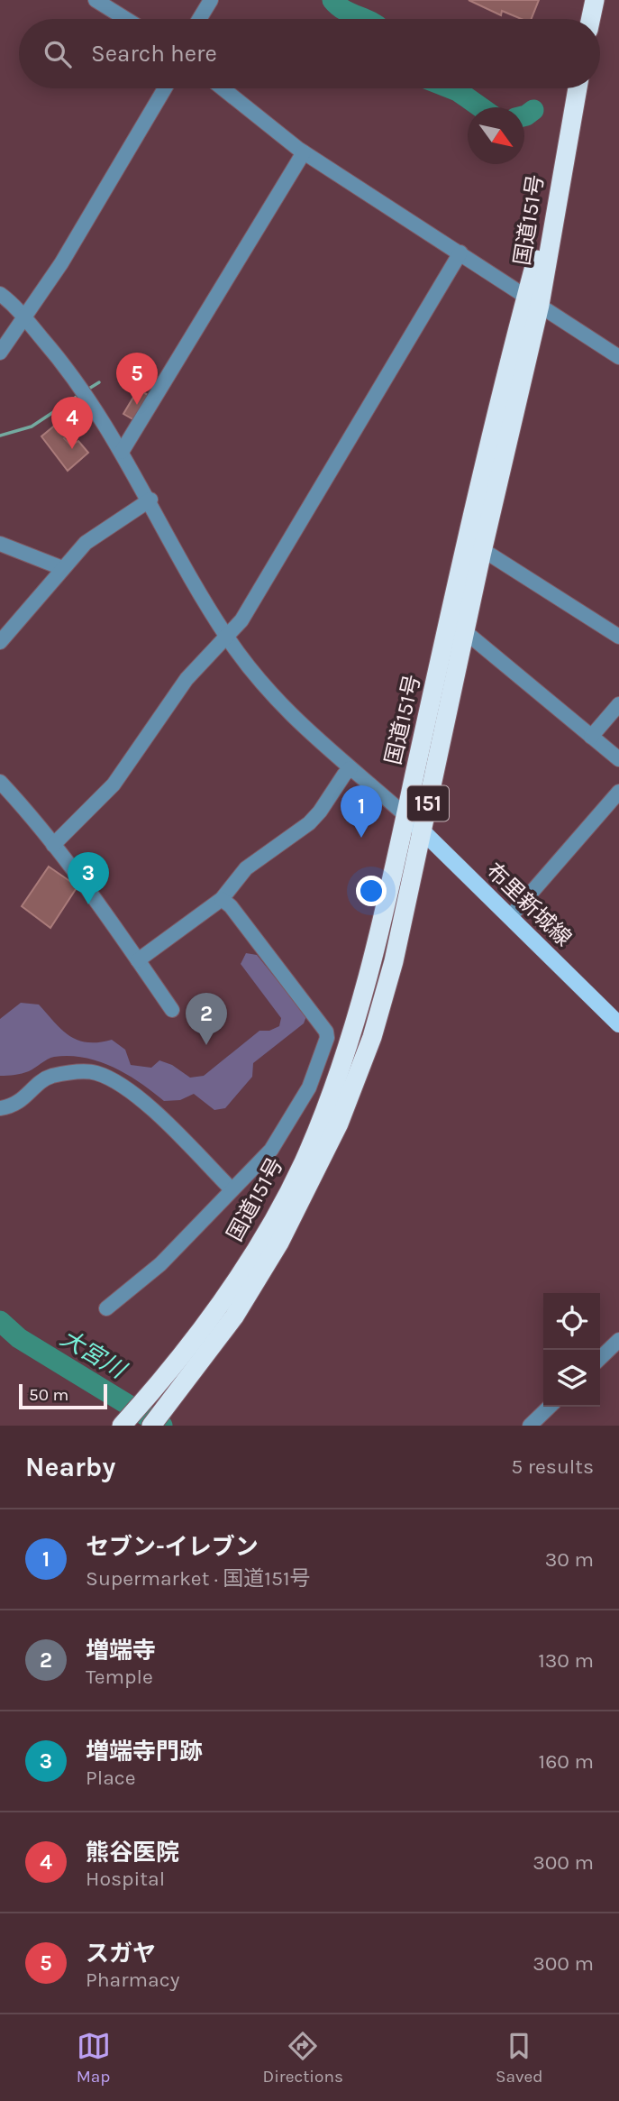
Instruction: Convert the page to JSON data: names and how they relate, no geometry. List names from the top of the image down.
{
  "streets": {
    "highway": ["国道151号", "151"],
    "main road": ["布里新城線"]
  },
  "crossings": [
    ["国道151号", "布里新城線"]
  ],
  "water": ["大宮川"],
  "scale_bar": "50 m",
  "north": "bottom right",
  "page": {
    "search": "Search here",
    "pins": [
      "5",
      "4",
      "1",
      "3",
      "2"
    ],
    "scale": "50 m",
    "heading": ["Nearby", "5 results"],
    "list": [
      {
        "mark": "1",
        "name": "セブン-イレブン",
        "note": "Supermarket · 国道151号",
        "value": "30 m"
      },
      {
        "mark": "2",
        "name": "増端寺",
        "note": "Temple",
        "value": "130 m"
      },
      {
        "mark": "3",
        "name": "増端寺門跡",
        "note": "Place",
        "value": "160 m"
      },
      {
        "mark": "4",
        "name": "熊谷医院",
        "note": "Hospital",
        "value": "300 m"
      },
      {
        "mark": "5",
        "name": "スガヤ",
        "note": "Pharmacy",
        "value": "300 m"
      }
    ],
    "nav": ["Map", "Directions", "Saved"]
  }
}
